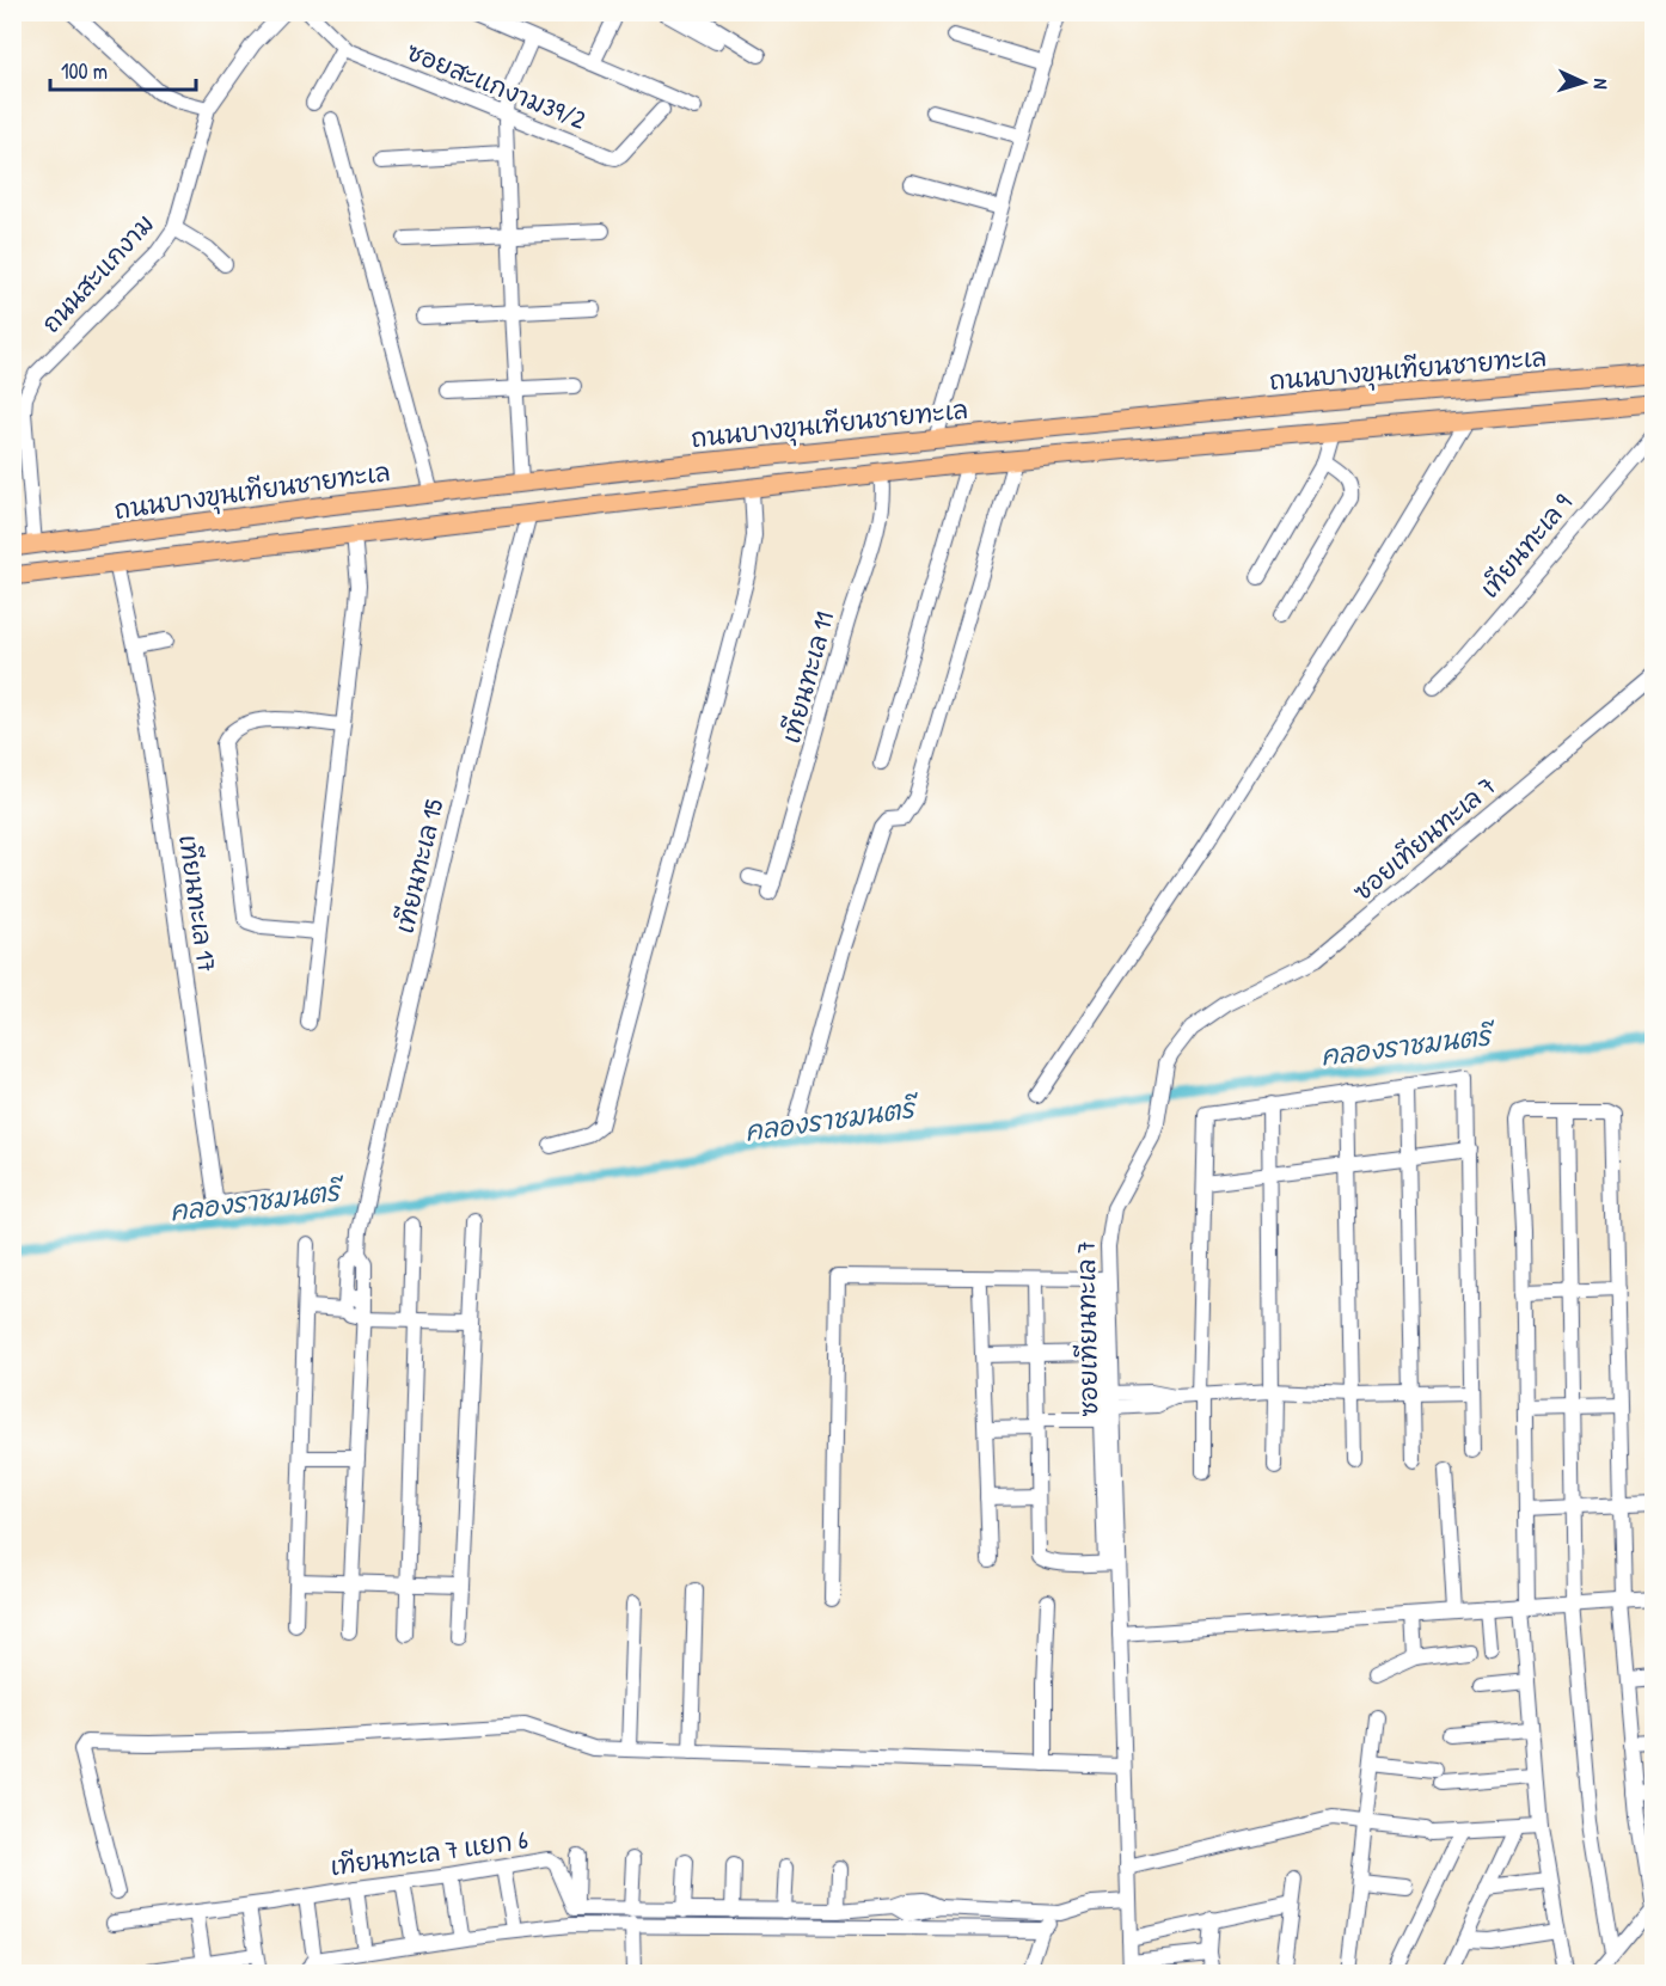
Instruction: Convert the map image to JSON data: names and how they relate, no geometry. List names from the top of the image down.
{
  "streets": {
    "main road": ["ถนนบางขุนเทียนชายทะเล"],
    "street": [
      "ซอยสะแกงาม39/2",
      "ถนนสะแกงาม",
      "เทียนทะเล 9",
      "เทียนทะเล 11",
      "ซอยเทียนทะเล 7",
      "เทียนทะเล 15",
      "เทียนทะเล 17",
      "เทียนทะเล 7 แยก 6"
    ]
  },
  "crossings": [
    ["ถนนสะแกงาม", "ถนนบางขุนเทียนชายทะเล"],
    ["ถนนบางขุนเทียนชายทะเล", "เทียนทะเล 11"],
    ["ถนนบางขุนเทียนชายทะเล", "เทียนทะเล 15"],
    ["ถนนบางขุนเทียนชายทะเล", "เทียนทะเล 17"]
  ],
  "water": ["คลองราชมนตรี"],
  "scale_bar": "100 m",
  "north": "right"
}
